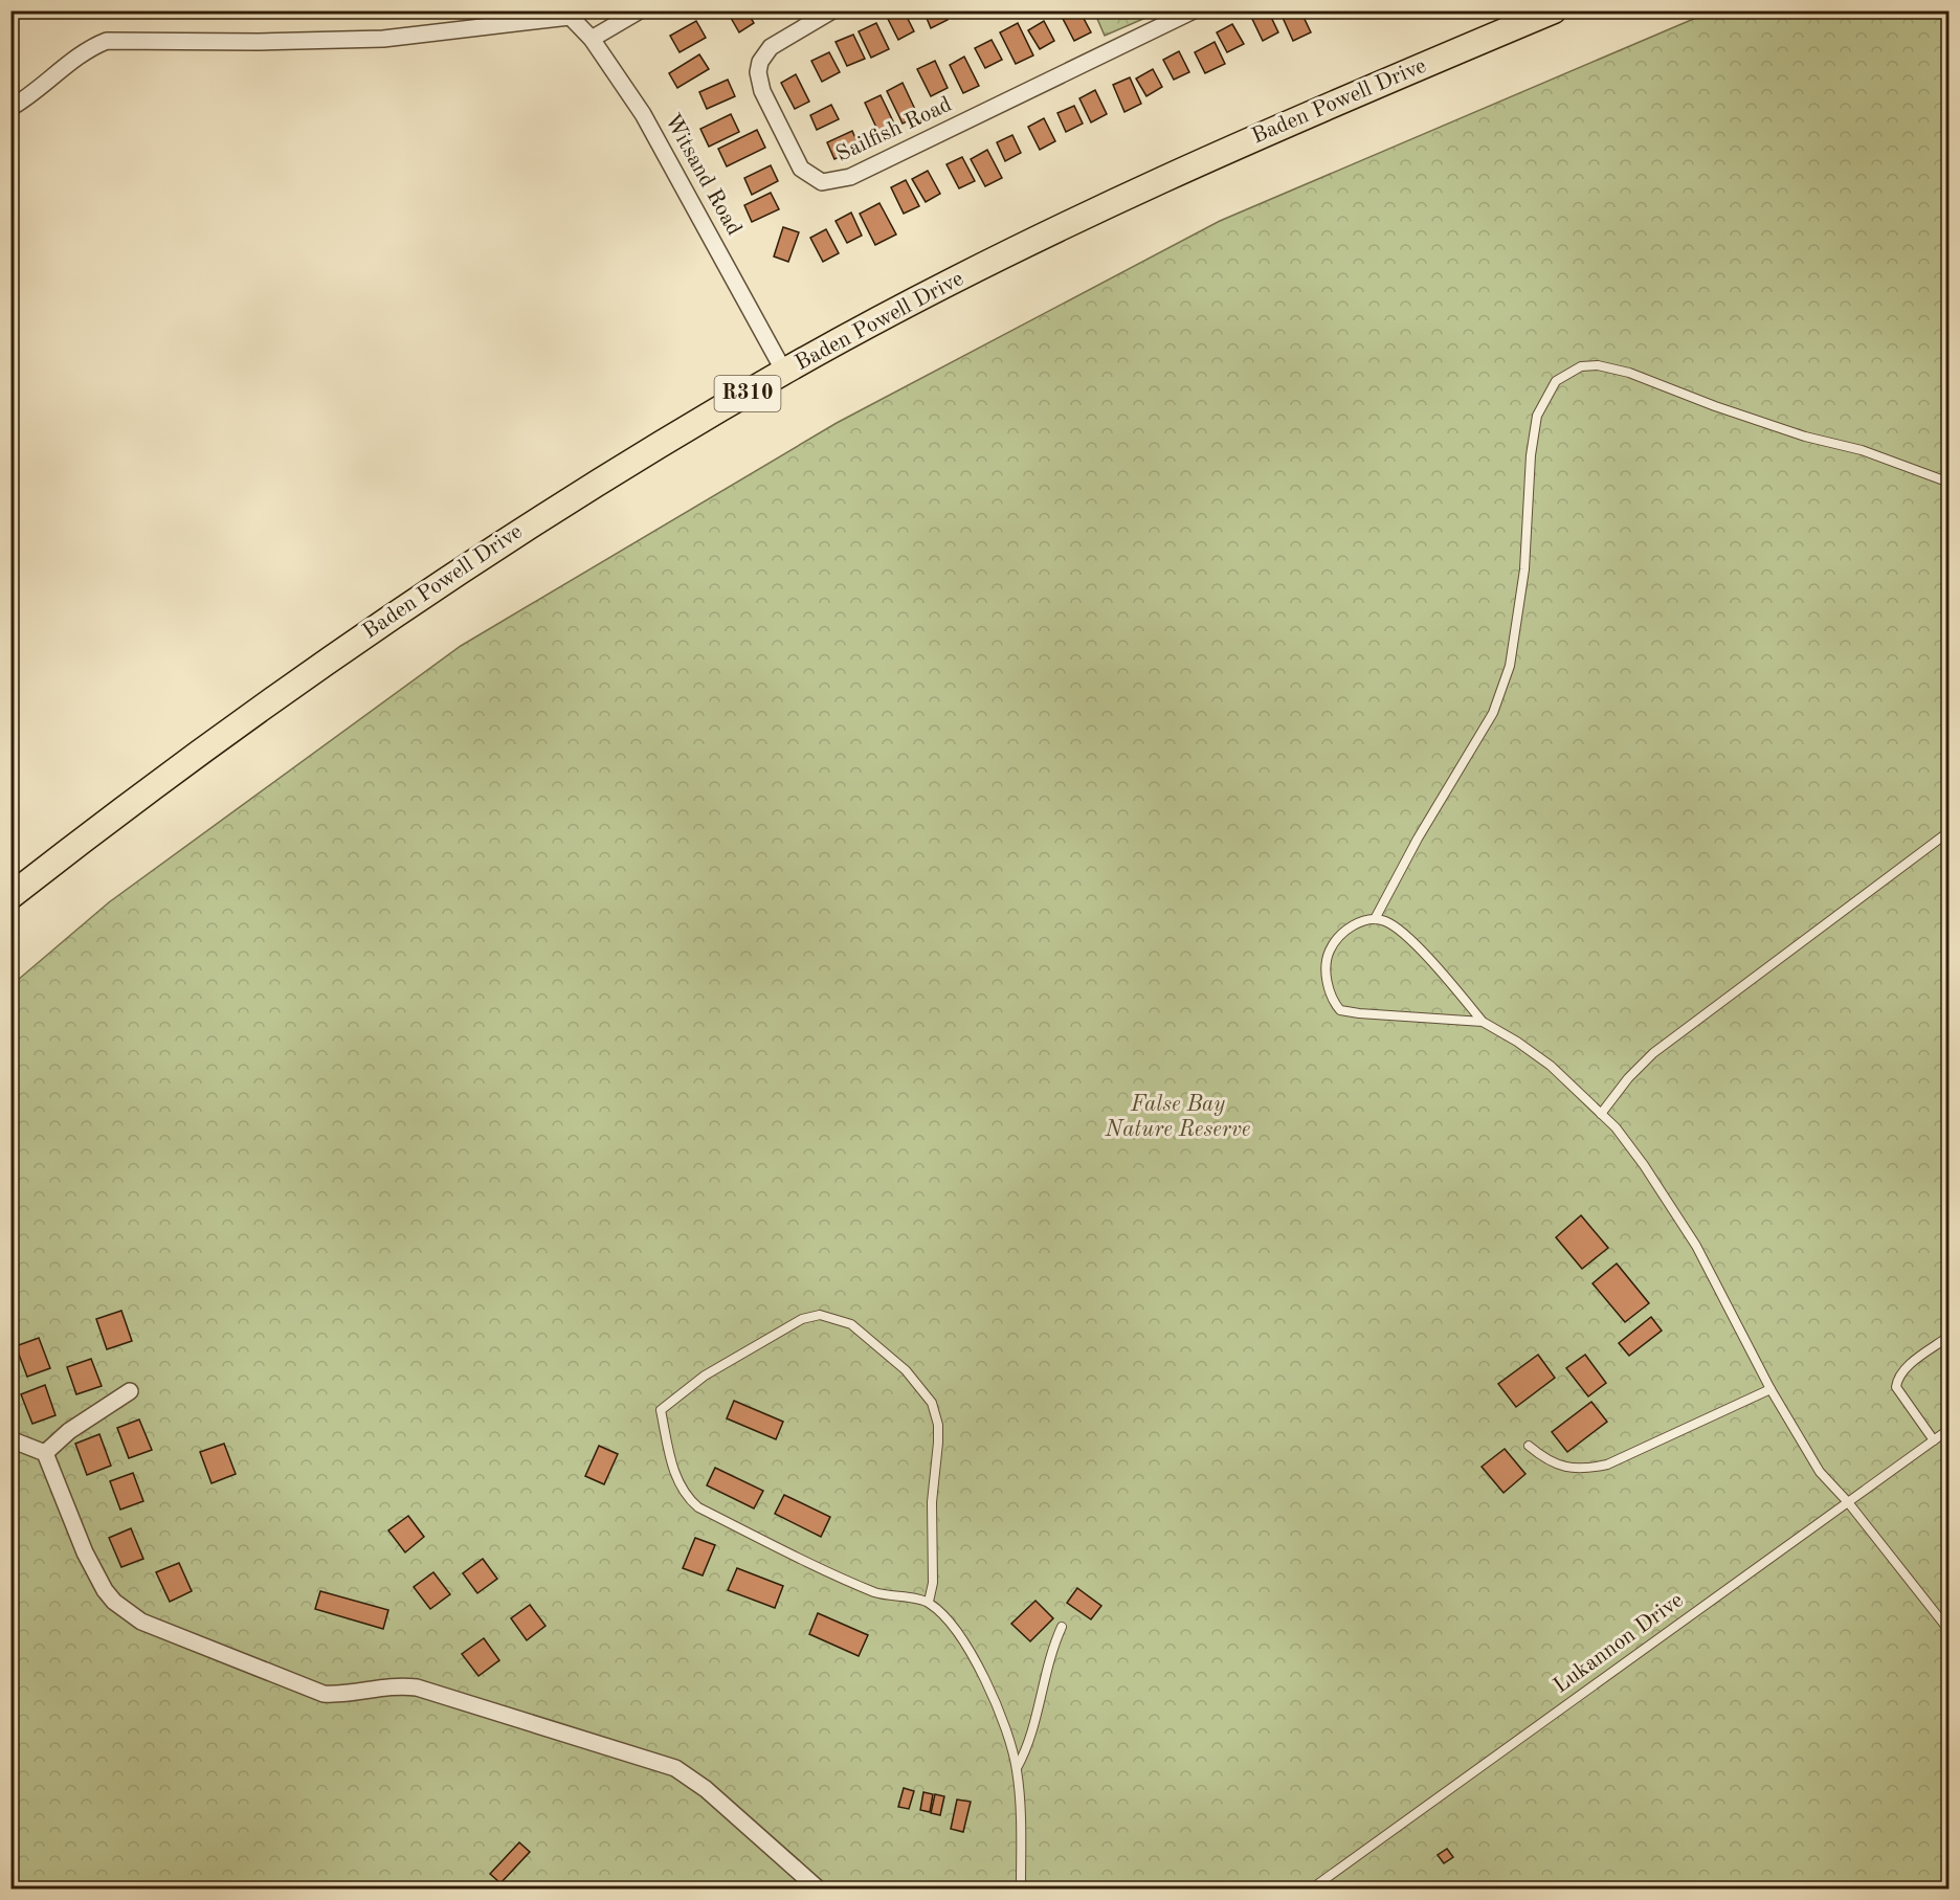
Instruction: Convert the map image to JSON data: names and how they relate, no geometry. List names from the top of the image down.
{
  "streets": {
    "main road": ["Baden Powell Drive", "R310"],
    "street": ["Sailfish Road", "Witsand Road"],
    "lane": ["Lukannon Drive"]
  },
  "crossings": [
    ["Baden Powell Drive", "Witsand Road"]
  ],
  "parks": ["False Bay Nature Reserve"]
}
